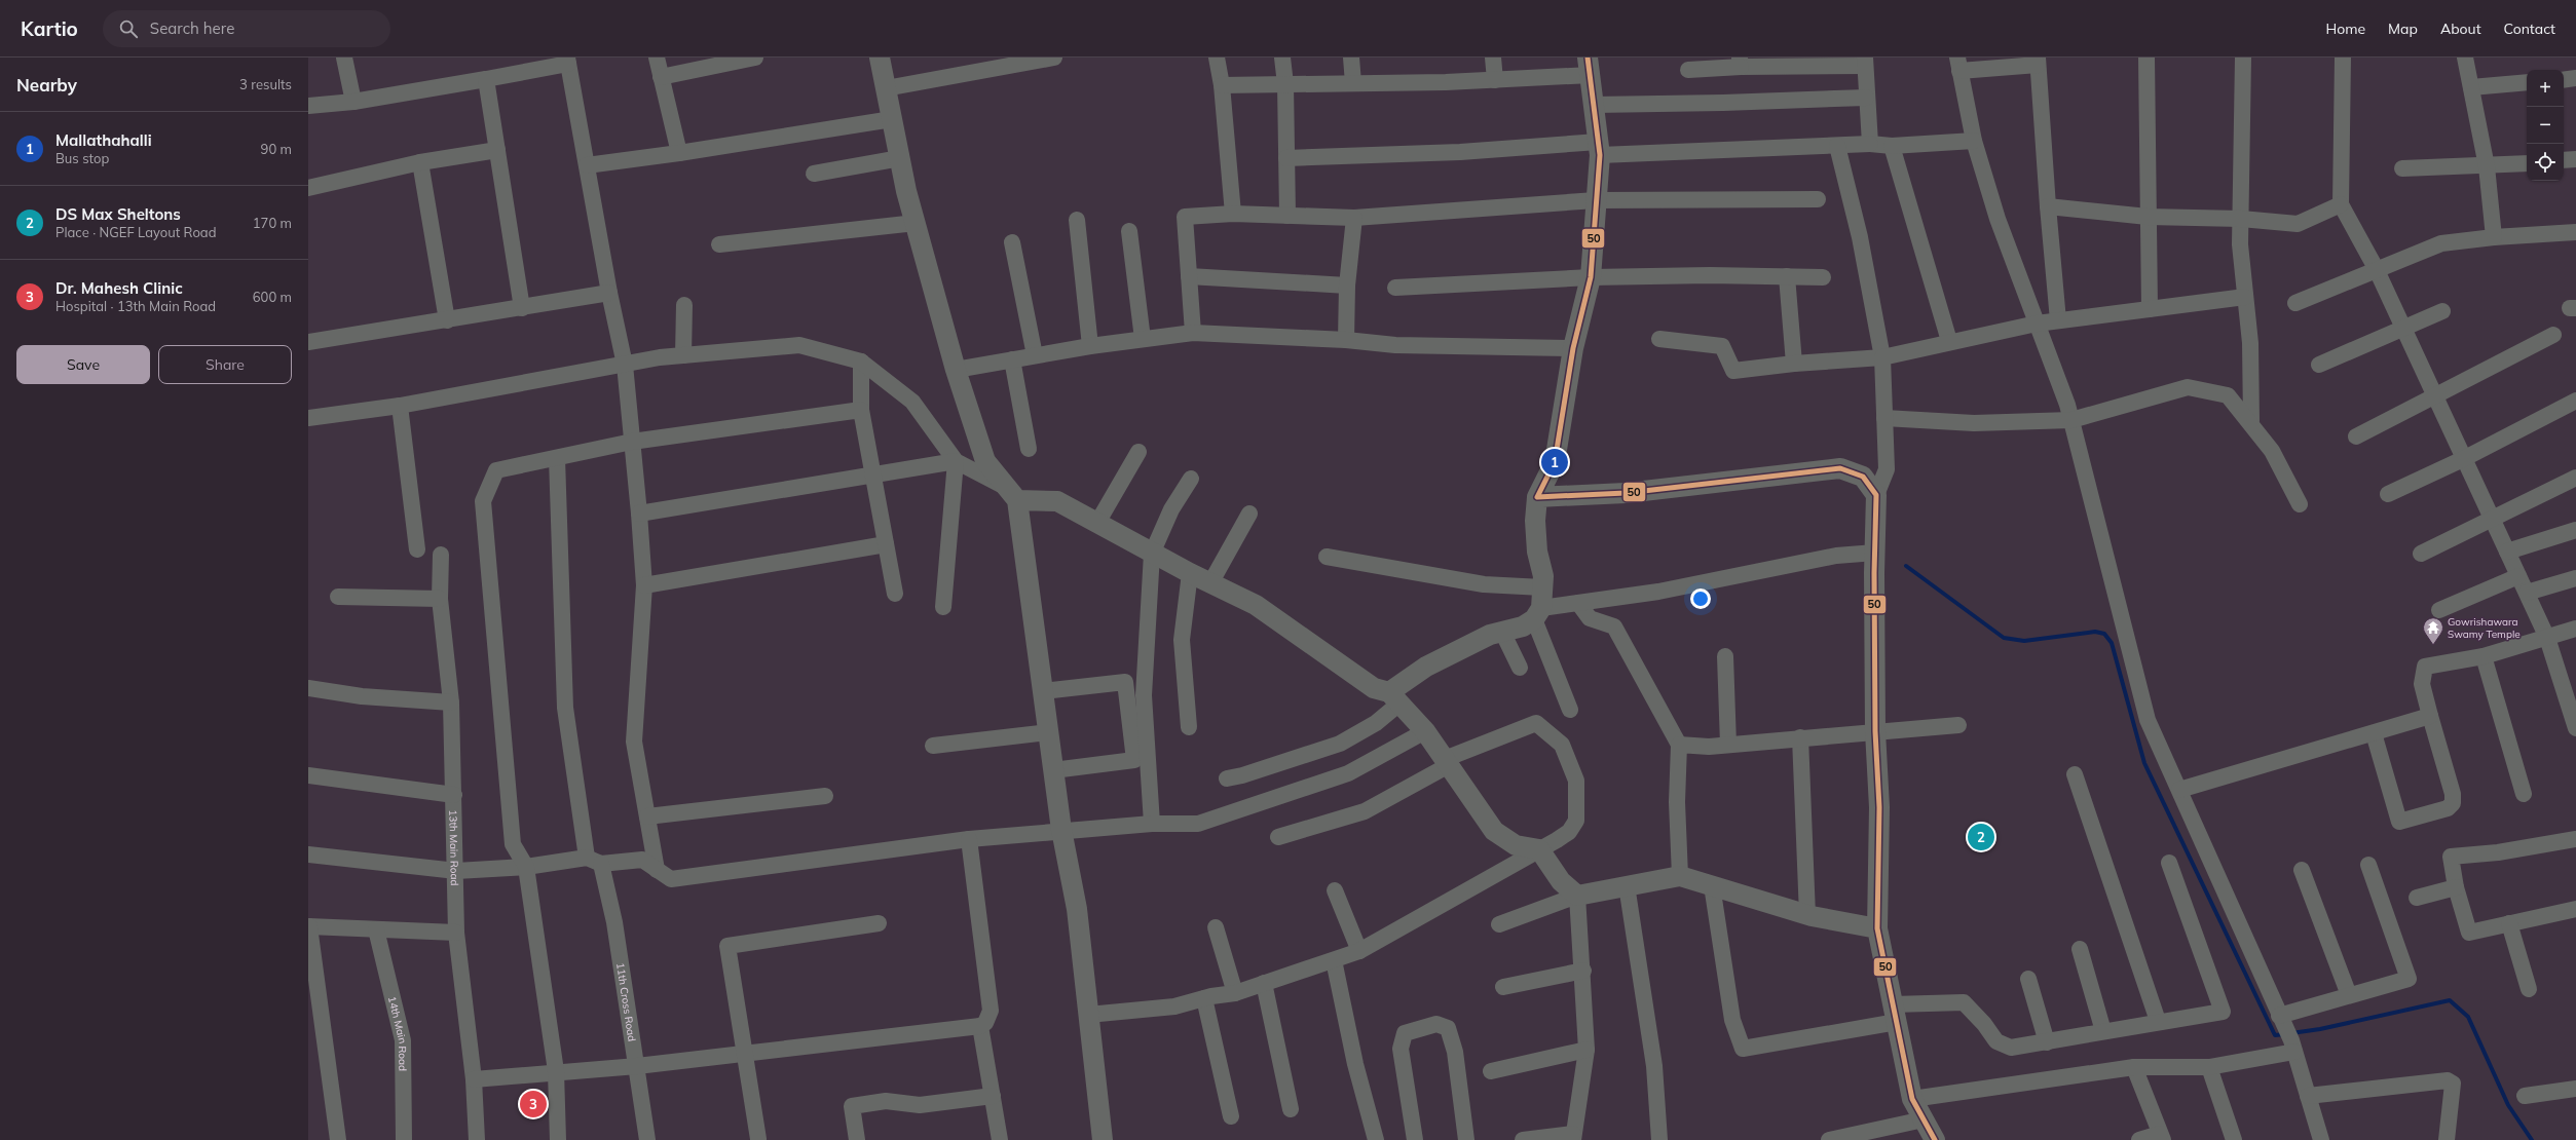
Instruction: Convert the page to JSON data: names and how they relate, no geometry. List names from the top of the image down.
{
  "streets": {
    "street": ["13th Main Road", "11th Cross Road", "14th Main Road"]
  },
  "places": {
    "temple": ["Gowrishawara Swamy Temple"]
  },
  "lines": ["transit line 50"],
  "page": {
    "header": "Kartio",
    "search": "Search here",
    "nav": [
      "Home",
      "Map",
      "About",
      "Contact"
    ],
    "heading": ["Nearby", "3 results"],
    "map_buttons": ["+", "−"],
    "list": [
      {
        "mark": "1",
        "name": "Mallathahalli",
        "note": "Bus stop",
        "value": "90 m"
      },
      {
        "mark": "2",
        "name": "DS Max Sheltons",
        "note": "Place · NGEF Layout Road",
        "value": "170 m"
      },
      {
        "mark": "3",
        "name": "Dr. Mahesh Clinic",
        "note": "Hospital · 13th Main Road",
        "value": "600 m"
      }
    ],
    "buttons": ["Save", "Share"],
    "pins": ["1", "2", "3"]
  }
}
